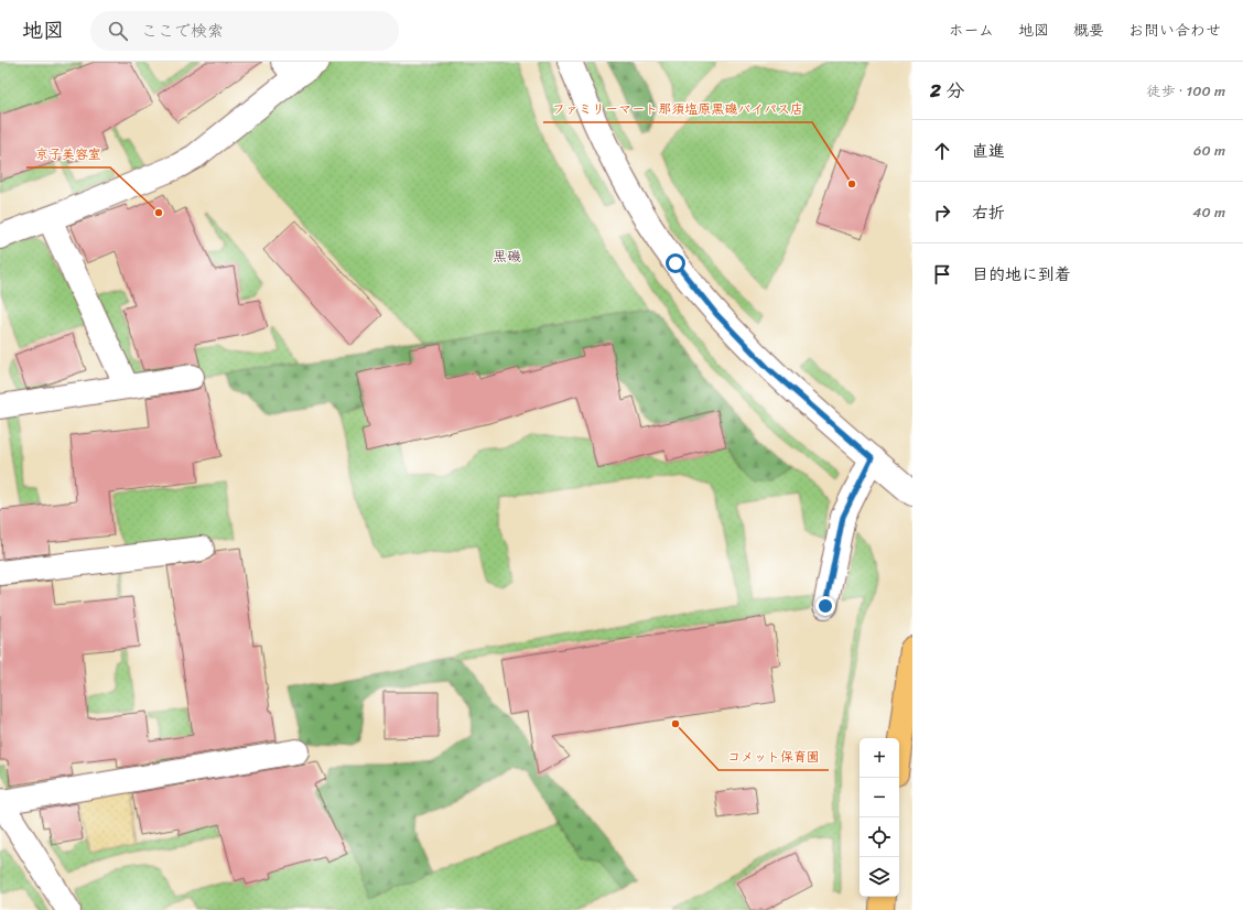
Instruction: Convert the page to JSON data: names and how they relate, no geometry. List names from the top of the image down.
{
  "districts": ["黒磯"],
  "places": ["ファミリーマート那須塩原黒磯バイパス店", "京子美容室", "コメット保育園"],
  "page": {
    "header": "地図",
    "search": "ここで検索",
    "nav": [
      "ホーム",
      "地図",
      "概要",
      "お問い合わせ"
    ],
    "heading": ["2 分", "徒歩 · 100 m"],
    "list": [
      ["直進", "60 m"],
      ["右折", "40 m"],
      "目的地に到着"
    ],
    "map_buttons": ["+", "−"]
  }
}
